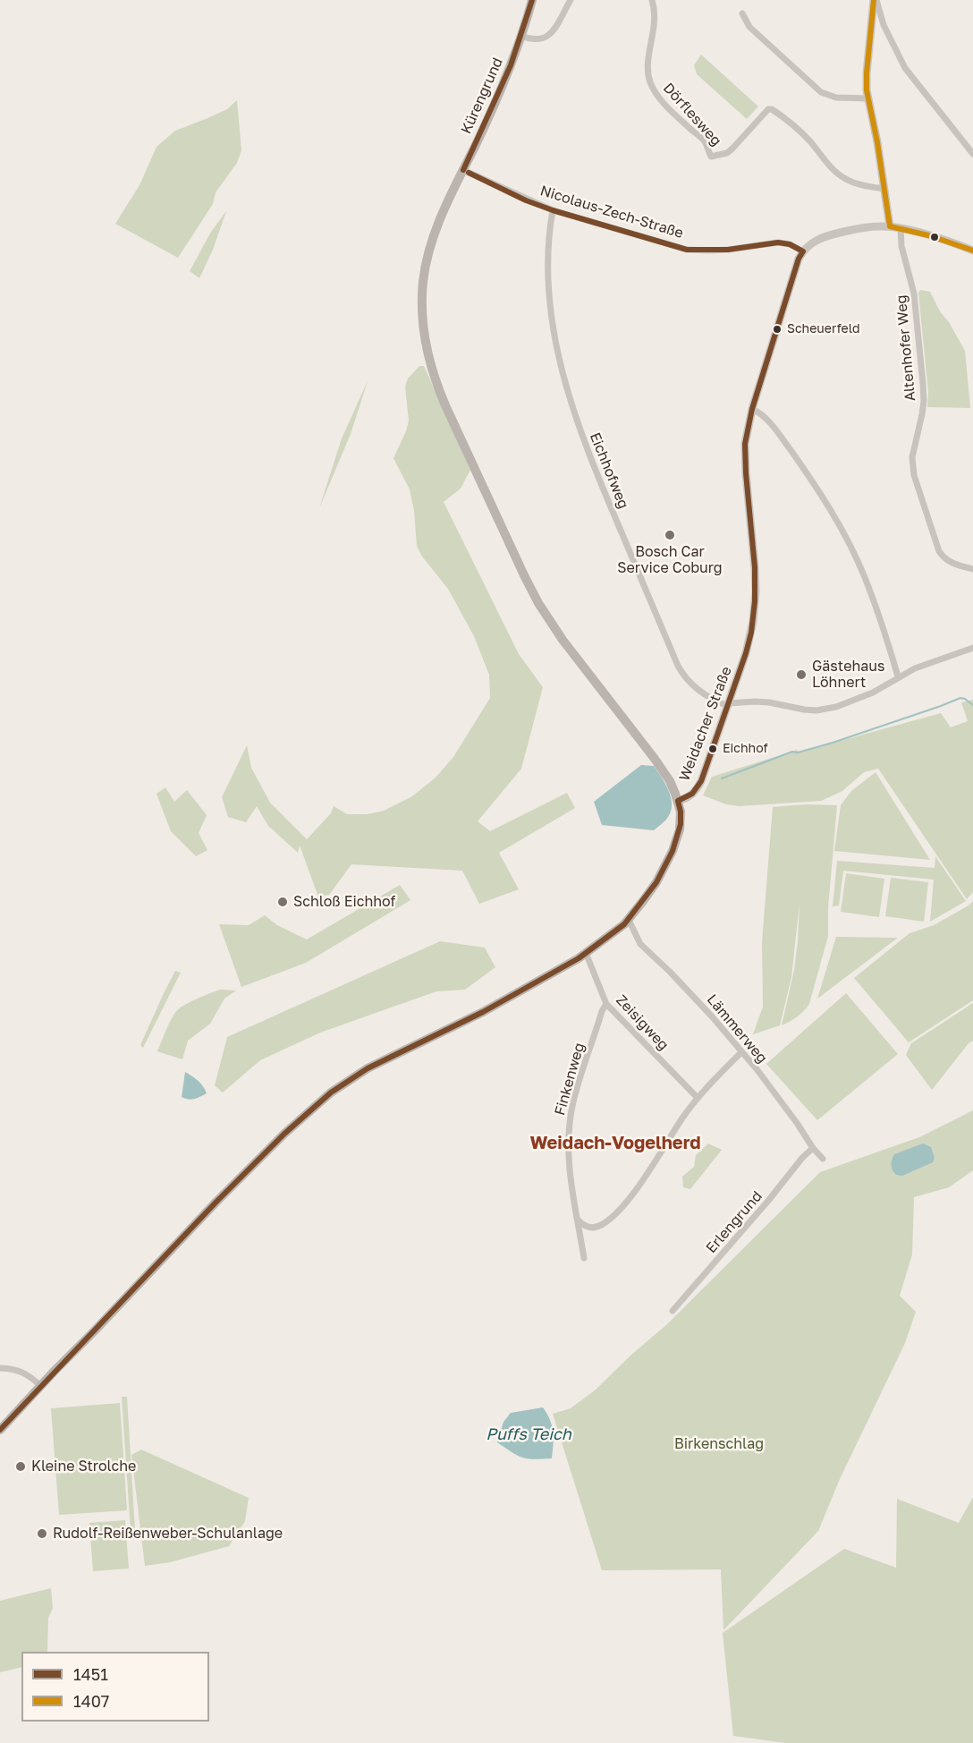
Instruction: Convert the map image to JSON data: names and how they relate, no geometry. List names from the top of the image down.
{
  "streets": {
    "main road": ["Kürengrund", "Weidacher Straße"],
    "street": [
      "Dörflesweg",
      "Nicolaus-Zech-Straße",
      "Altenhofer Weg",
      "Eichhofweg",
      "Zeisigweg",
      "Lämmerweg",
      "Finkenweg",
      "Erlengrund"
    ]
  },
  "crossings": [
    ["Kürengrund", "Nicolaus-Zech-Straße"],
    ["Kürengrund", "Weidacher Straße"],
    ["Nicolaus-Zech-Straße", "Eichhofweg"],
    ["Nicolaus-Zech-Straße", "Weidacher Straße"],
    ["Eichhofweg", "Weidacher Straße"],
    ["Weidacher Straße", "Zeisigweg"],
    ["Weidacher Straße", "Lämmerweg"],
    ["Zeisigweg", "Finkenweg"],
    ["Lämmerweg", "Erlengrund"]
  ],
  "districts": ["Weidach-Vogelherd"],
  "water": ["Puffs Teich"],
  "parks": ["Birkenschlag"],
  "places": [
    "Scheuerfeld",
    "Bosch Car Service Coburg",
    "Gästehaus Löhnert",
    "Eichhof",
    "Schloß Eichhof",
    "Kleine Strolche",
    "Rudolf-Reißenweber-Schulanlage"
  ],
  "lines": ["transit line 1451", "transit line 1407"],
  "legend": ["1451", "1407"]
}
